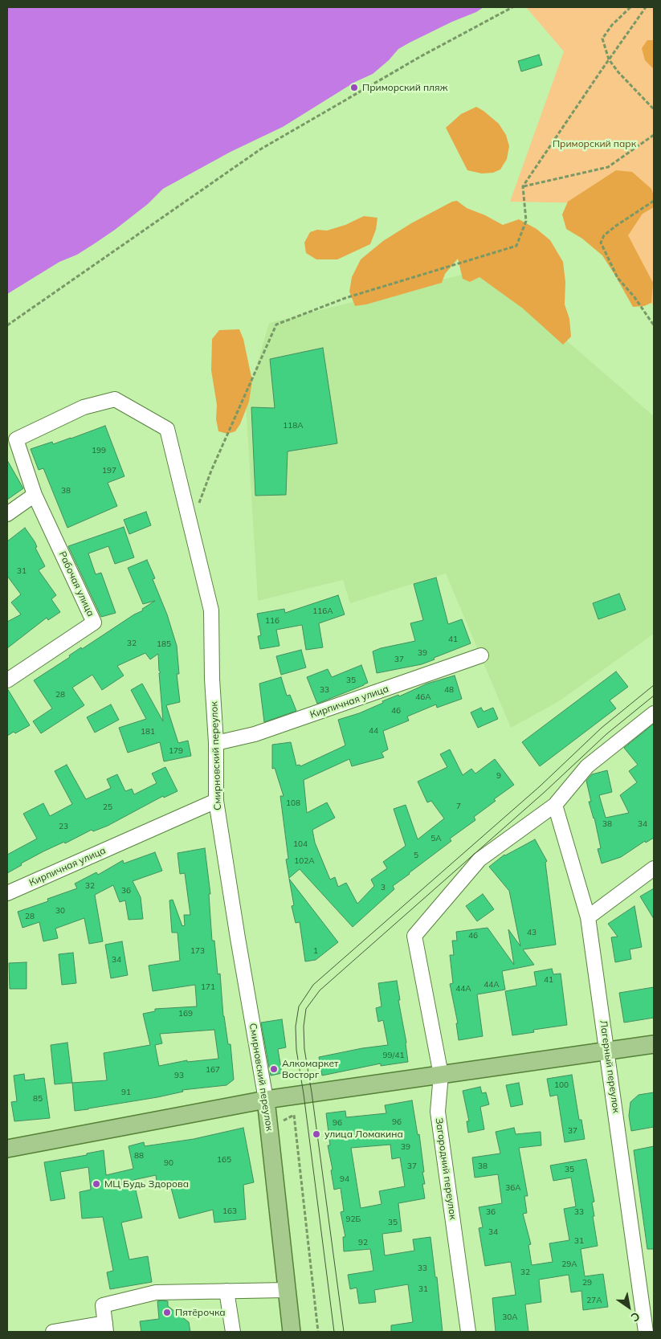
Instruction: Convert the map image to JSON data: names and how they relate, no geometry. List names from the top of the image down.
{
  "streets": {
    "main road": ["Смирновский переулок"],
    "street": [
      "Рабочая улица",
      "Кирпичная улица",
      "Лагерный переулок",
      "Загородний переулок"
    ]
  },
  "crossings": [
    ["Рабочая улица", "Смирновский переулок"],
    ["Кирпичная улица", "Смирновский переулок"],
    ["Лагерный переулок", "Загородний переулок"]
  ],
  "parks": ["Приморский парк"],
  "places": [
    "Приморский пляж",
    "Алкомаркет Восторг",
    "улица Ломакина",
    "МЦ Будь Здорова",
    "Пятёрочка"
  ],
  "house_numbers": [
    "118А",
    "199",
    "197",
    "38",
    "31",
    "116А",
    "116",
    "41",
    "32",
    "185",
    "39",
    "37",
    "35",
    "33",
    "48",
    "28",
    "46А",
    "46",
    "44",
    "181",
    "179",
    "9",
    "108",
    "7",
    "25",
    "38",
    "34",
    "23",
    "5А",
    "104",
    "5",
    "102А",
    "32",
    "3",
    "36",
    "30",
    "28",
    "43",
    "46",
    "173",
    "1",
    "34",
    "41",
    "44А",
    "171",
    "44А",
    "169",
    "99/41",
    "167",
    "93",
    "100",
    "91",
    "85",
    "96",
    "96",
    "37",
    "39",
    "88",
    "165",
    "90",
    "37",
    "38",
    "35",
    "94",
    "36А",
    "163",
    "36",
    "33",
    "92Б",
    "35",
    "34",
    "31",
    "92",
    "29А",
    "33",
    "32",
    "29",
    "31",
    "27А",
    "30А"
  ],
  "north": "bottom right"
}
